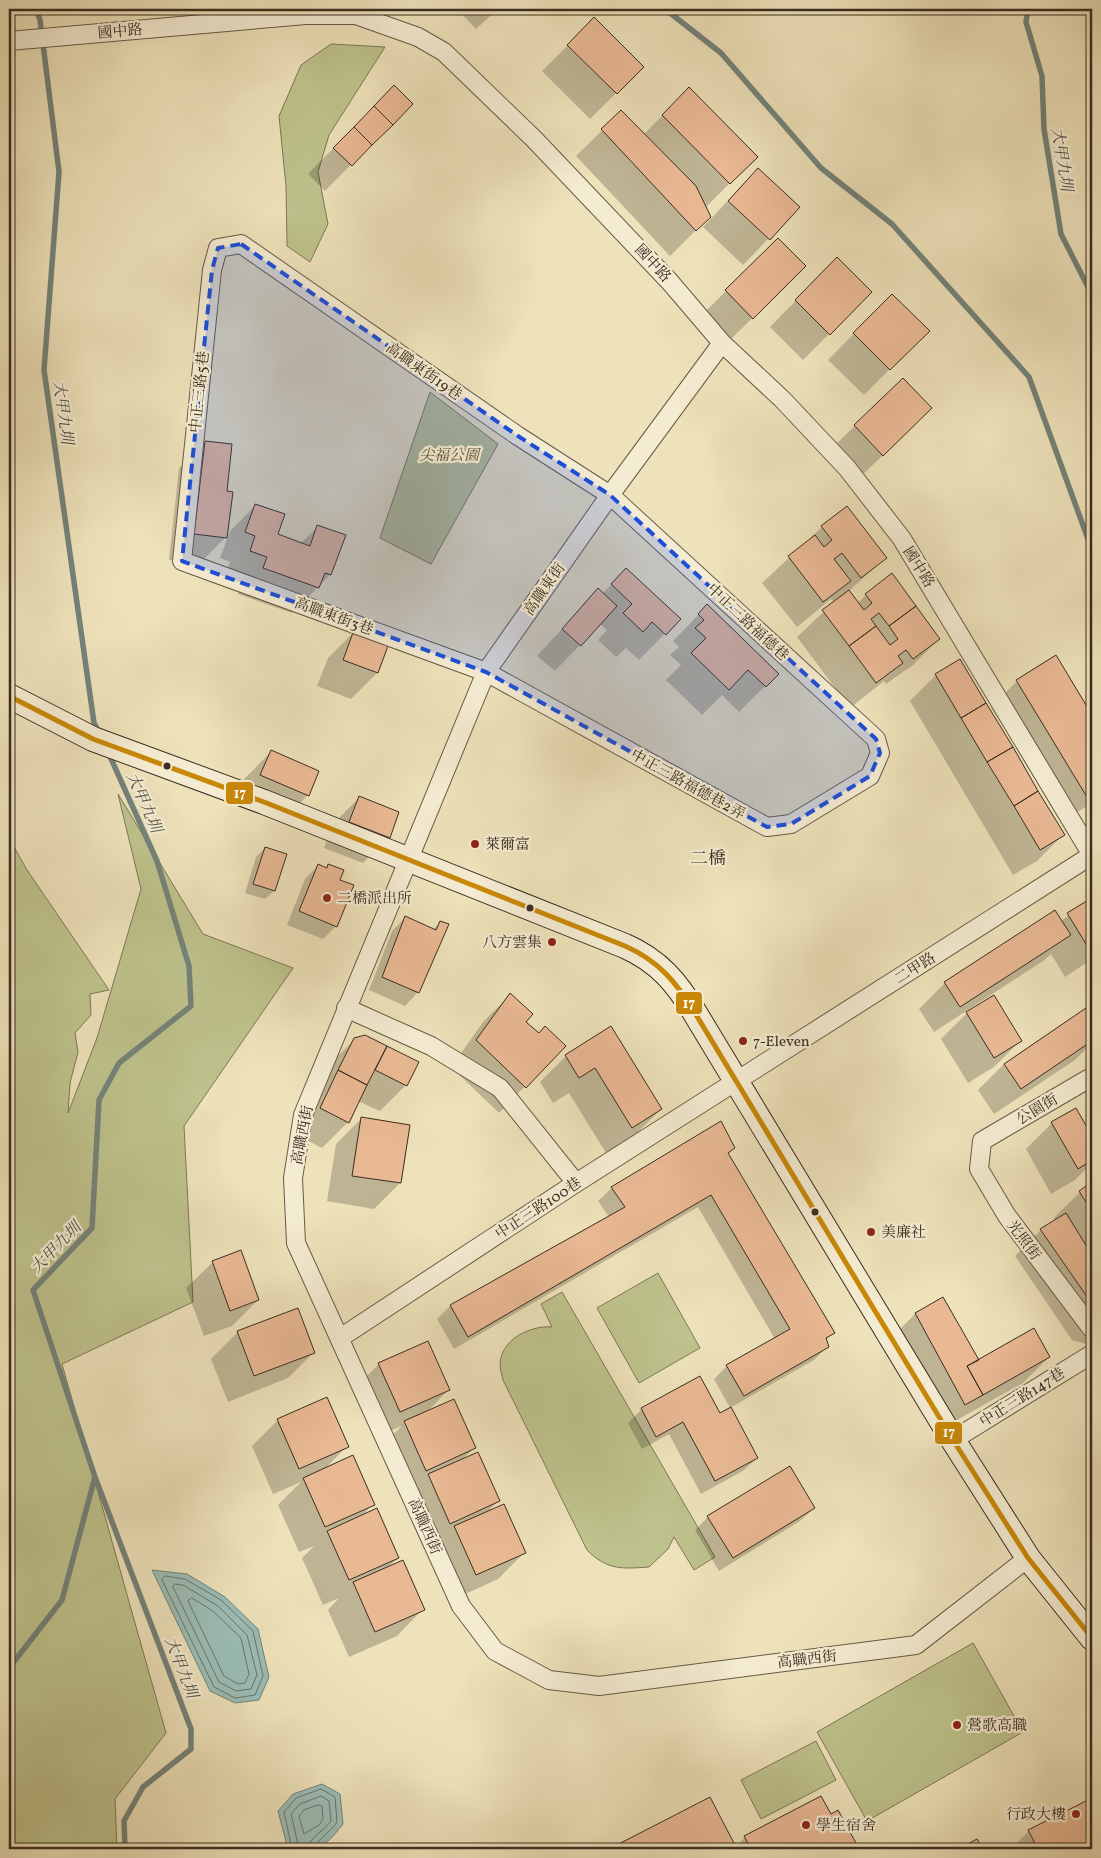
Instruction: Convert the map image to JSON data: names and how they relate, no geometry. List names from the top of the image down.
{
  "streets": {
    "street": [
      "國中路",
      "高職東街19巷",
      "中正三路5巷",
      "高職東街",
      "高職東街3巷",
      "中正三路福德巷",
      "中正三路福德巷2弄",
      "二甲路",
      "公園街",
      "高職西街",
      "中正三路100巷",
      "光照街",
      "中正三路147巷"
    ]
  },
  "crossings": [
    ["國中路", "高職東街"],
    ["國中路", "二甲路"],
    ["高職東街19巷", "中正三路5巷"],
    ["高職東街19巷", "高職東街"],
    ["高職東街19巷", "中正三路福德巷"],
    ["中正三路5巷", "高職東街3巷"],
    ["高職東街", "高職東街3巷"],
    ["高職東街", "中正三路福德巷"],
    ["高職東街", "中正三路福德巷2弄"],
    ["高職東街", "高職西街"],
    ["高職東街3巷", "中正三路福德巷2弄"],
    ["中正三路福德巷", "中正三路福德巷2弄"],
    ["二甲路", "中正三路100巷"],
    ["公園街", "光照街"],
    ["高職西街", "中正三路100巷"]
  ],
  "districts": ["二橋"],
  "water": ["大甲九圳"],
  "parks": ["尖福公園"],
  "places": [
    "萊爾富",
    "二橋派出所",
    "八方雲集",
    "7-Eleven",
    "美廉社",
    "鶯歌高職",
    "行政大樓",
    "學生宿舍"
  ],
  "lines": ["transit line 17"]
}
